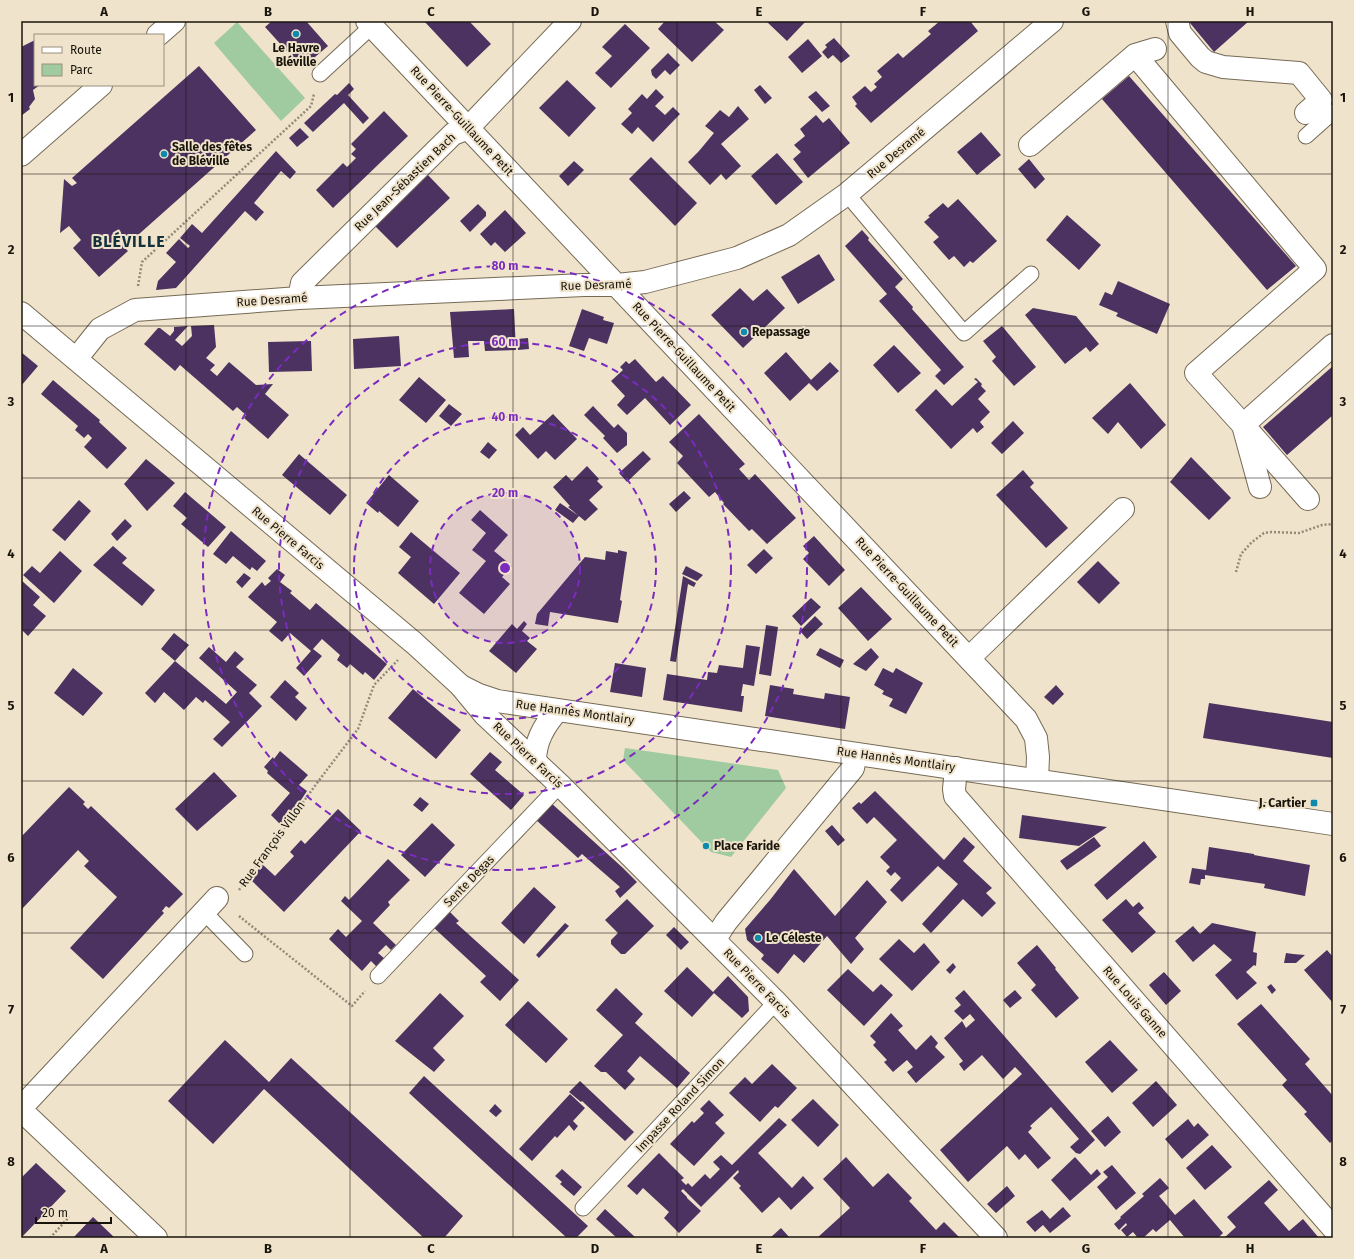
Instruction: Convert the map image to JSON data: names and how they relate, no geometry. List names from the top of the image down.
{
  "streets": {
    "street": [
      "Rue Pierre-Guillaume Petit",
      "Rue Desramé",
      "Rue Jean-Sébastien Bach",
      "Rue Pierre Farcis",
      "Rue Hannès Montlairy",
      "Rue Louis Ganne"
    ],
    "lane": ["Sente Degas", "Impasse Roland Simon"],
    "path": ["Rue François Villon"]
  },
  "crossings": [
    ["Rue Pierre-Guillaume Petit", "Rue Desramé"],
    ["Rue Pierre-Guillaume Petit", "Rue Jean-Sébastien Bach"],
    ["Rue Pierre-Guillaume Petit", "Rue Hannès Montlairy"],
    ["Rue Desramé", "Rue Jean-Sébastien Bach"],
    ["Rue Desramé", "Rue Pierre Farcis"],
    ["Rue Pierre Farcis", "Rue Hannès Montlairy"],
    ["Rue Pierre Farcis", "Rue François Villon"],
    ["Rue Pierre Farcis", "Sente Degas"],
    ["Rue Pierre Farcis", "Impasse Roland Simon"],
    ["Rue Hannès Montlairy", "Rue Louis Ganne"]
  ],
  "districts": ["BLÉVILLE"],
  "places": {
    "other": [
      "Le Havre Bléville",
      "Salle des fêtes de Bléville",
      "Repassage",
      "Place Faride",
      "Le Céleste"
    ],
    "transit": ["J. Cartier"]
  },
  "legend": ["Route", "Parc"],
  "scale_bar": "20 m",
  "grid": {
    "columns": [
      "A",
      "B",
      "C",
      "D",
      "E",
      "F",
      "G",
      "H"
    ],
    "rows": [
      "1",
      "2",
      "3",
      "4",
      "5",
      "6",
      "7",
      "8"
    ]
  },
  "rings": [
    "80 m",
    "60 m",
    "40 m",
    "20 m"
  ]
}
